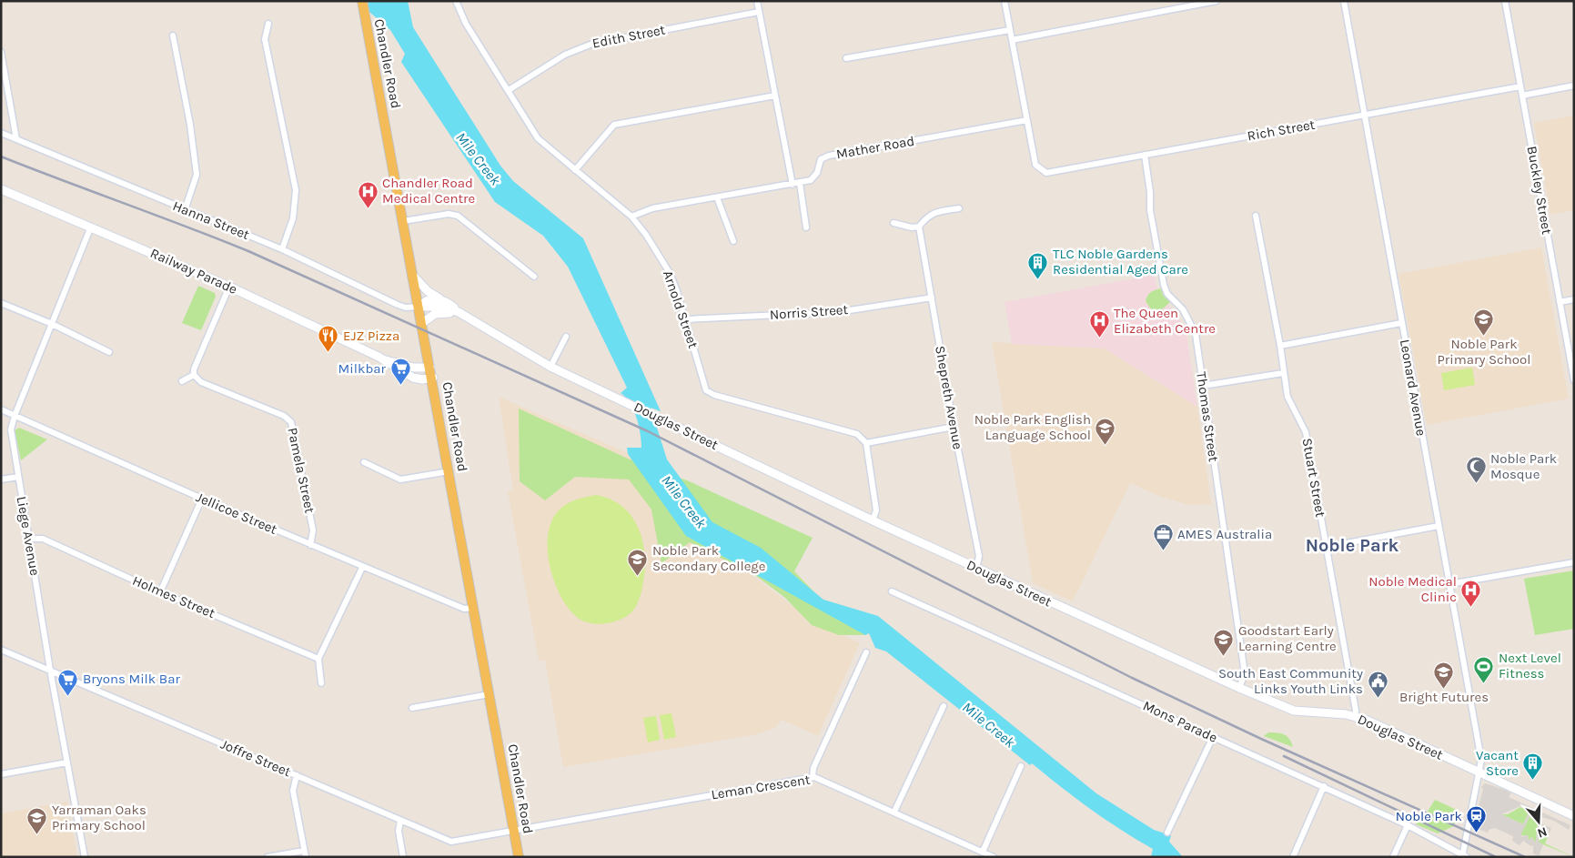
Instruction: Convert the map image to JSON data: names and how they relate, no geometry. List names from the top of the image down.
{
  "streets": {
    "main road": ["Chandler Road", "Railway Parade", "Douglas Street"],
    "street": [
      "Edith Street",
      "Rich Street",
      "Mather Road",
      "Buckley Street",
      "Hanna Street",
      "Arnold Street",
      "Norris Street",
      "Leonard Avenue",
      "Shepreth Avenue",
      "Thomas Street",
      "Pamela Street",
      "Stuart Street",
      "Jellicoe Street",
      "Liege Avenue",
      "Holmes Street",
      "Mons Parade",
      "Joffre Street",
      "Leman Crescent"
    ]
  },
  "crossings": [
    ["Edith Street", "Arnold Street"],
    ["Chandler Road", "Hanna Street"],
    ["Chandler Road", "Railway Parade"],
    ["Chandler Road", "Douglas Street"],
    ["Chandler Road", "Jellicoe Street"],
    ["Chandler Road", "Joffre Street"],
    ["Chandler Road", "Leman Crescent"],
    ["Rich Street", "Mather Road"],
    ["Rich Street", "Buckley Street"],
    ["Rich Street", "Leonard Avenue"],
    ["Rich Street", "Thomas Street"],
    ["Mather Road", "Arnold Street"],
    ["Hanna Street", "Douglas Street"],
    ["Railway Parade", "Liege Avenue"],
    ["Arnold Street", "Norris Street"],
    ["Norris Street", "Shepreth Avenue"],
    ["Leonard Avenue", "Douglas Street"],
    ["Leonard Avenue", "Mons Parade"],
    ["Shepreth Avenue", "Douglas Street"],
    ["Thomas Street", "Douglas Street"],
    ["Douglas Street", "Stuart Street"],
    ["Pamela Street", "Jellicoe Street"],
    ["Jellicoe Street", "Liege Avenue"],
    ["Liege Avenue", "Holmes Street"],
    ["Liege Avenue", "Joffre Street"],
    ["Joffre Street", "Leman Crescent"]
  ],
  "districts": ["Noble Park"],
  "water": ["Mile Creek"],
  "places": {
    "hospital": ["Chandler Road Medical Centre", "The Queen Elizabeth Centre", "Noble Medical Clinic"],
    "building": ["TLC Noble Gardens Residential Aged Care", "Vacant Store"],
    "school or university": [
      "Noble Park Primary School",
      "Noble Park English Language School",
      "Noble Park Secondary College",
      "Goodstart Early Learning Centre",
      "Bright Futures",
      "Yarraman Oaks Primary School"
    ],
    "restaurant": ["EJZ Pizza"],
    "supermarket": ["Milkbar", "Bryons Milk Bar"],
    "mosque": ["Noble Park Mosque"],
    "office": ["AMES Australia"],
    "sports": ["Next Level Fitness"],
    "public building": ["South East Community Links Youth Links"],
    "station": ["Noble Park"]
  },
  "north": "bottom"
}
